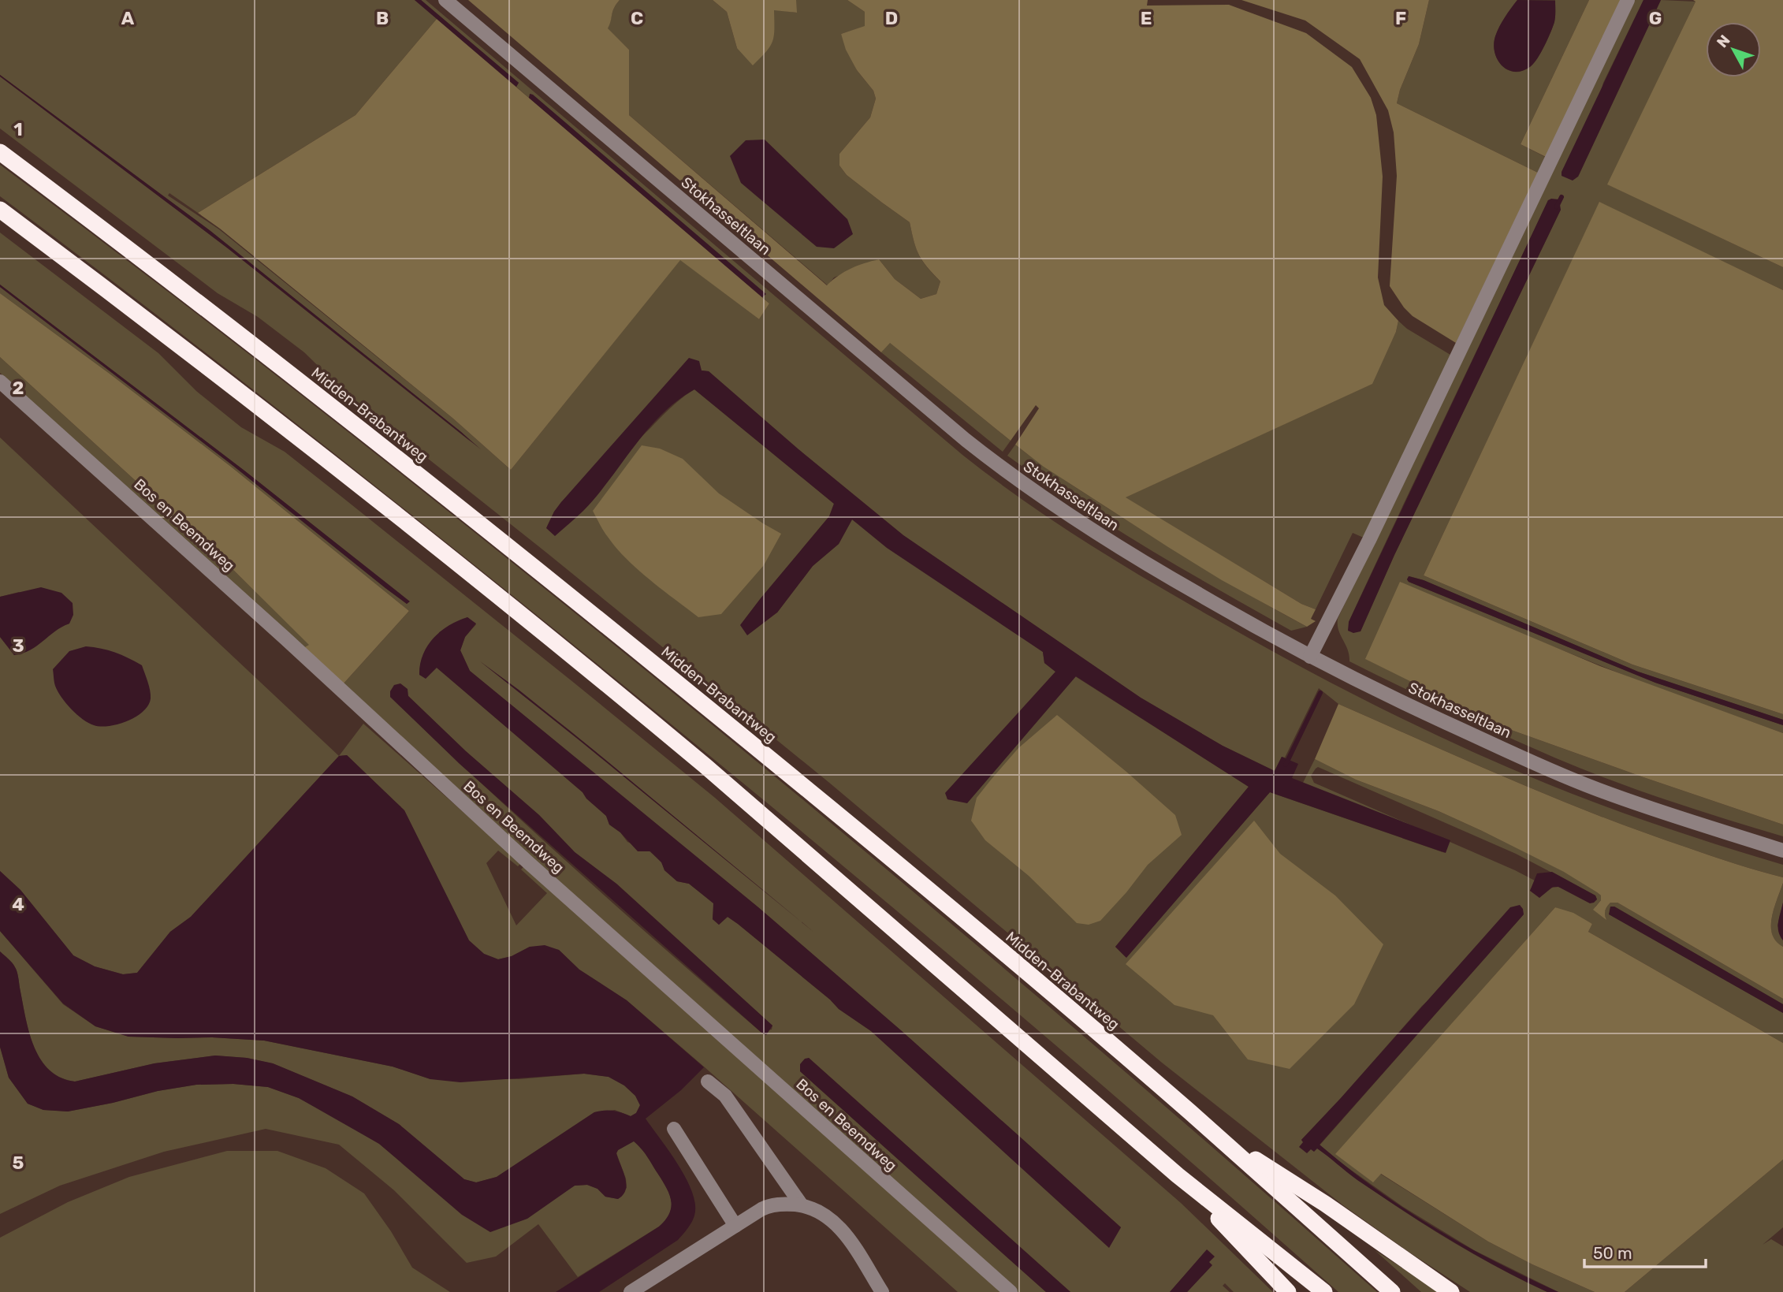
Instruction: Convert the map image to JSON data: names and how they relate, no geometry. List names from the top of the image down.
{
  "streets": {
    "highway": ["Midden-Brabantweg"],
    "street": ["Stokhasseltlaan", "Bos en Beemdweg"]
  },
  "scale_bar": "50 m",
  "north": "top left",
  "grid": {
    "columns": [
      "A",
      "B",
      "C",
      "D",
      "E",
      "F",
      "G"
    ],
    "rows": [
      "1",
      "2",
      "3",
      "4",
      "5"
    ]
  }
}
